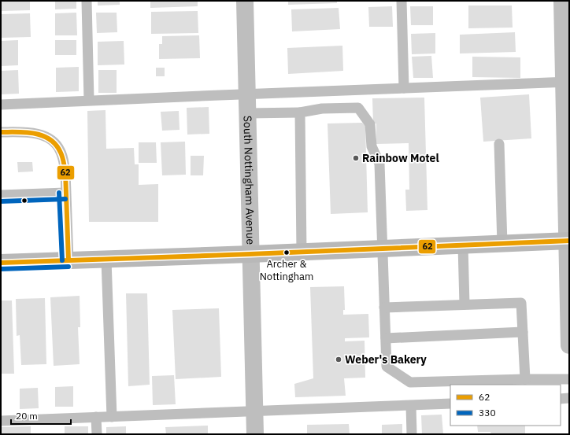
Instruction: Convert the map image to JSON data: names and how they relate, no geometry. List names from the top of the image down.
{
  "streets": {
    "street": ["South Nottingham Avenue"]
  },
  "places": ["Rainbow Motel", "Archer & Nottingham", "Weber's Bakery"],
  "lines": ["transit line 62", "transit line 330"],
  "legend": ["62", "330"],
  "scale_bar": "20 m"
}
